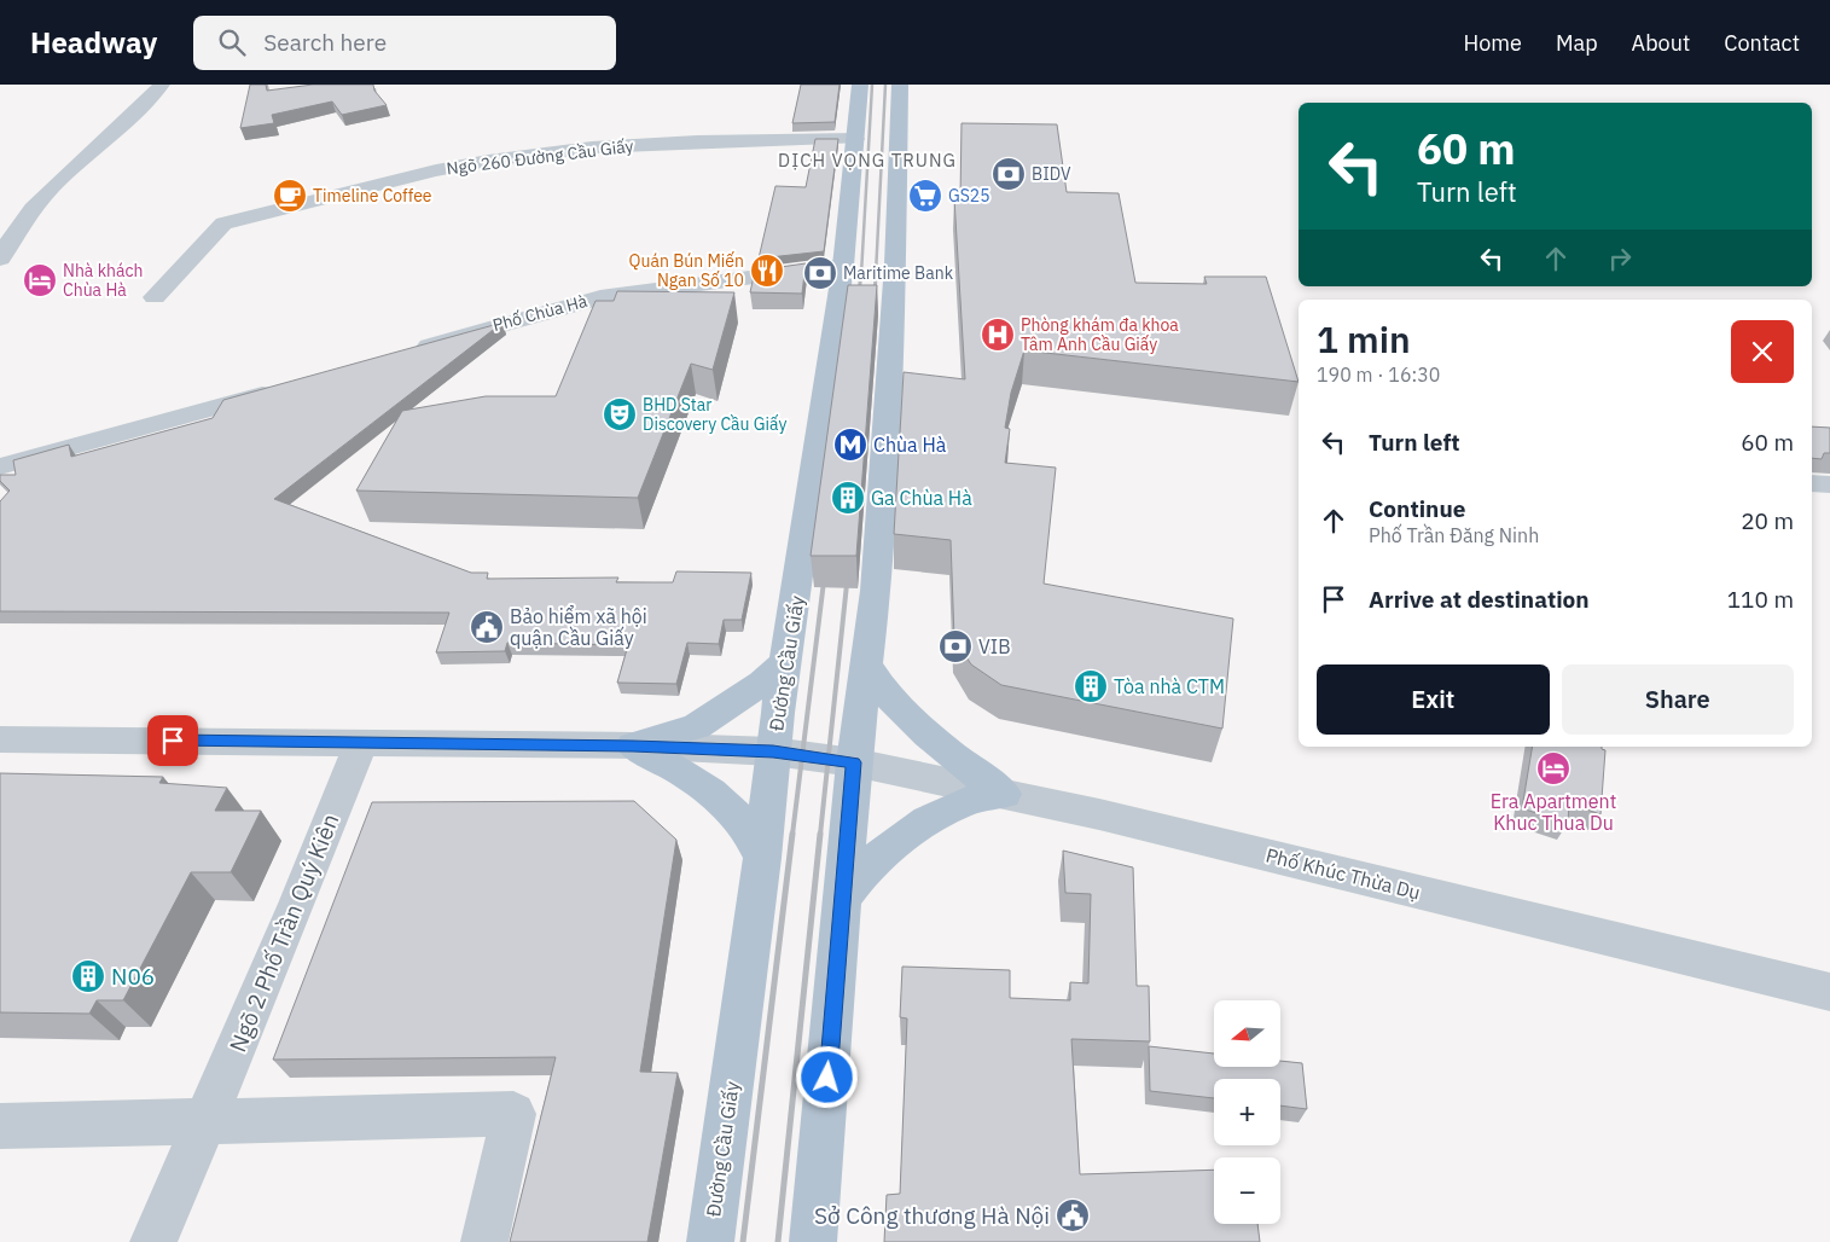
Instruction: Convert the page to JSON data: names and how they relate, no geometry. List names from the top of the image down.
{
  "streets": {
    "main road": ["Đường Cầu Giấy"],
    "street": [
      "Ngõ 260 Đường Cầu Giấy",
      "Phố Chùa Hà",
      "Phố Khúc Thừa Dụ",
      "Ngõ 2 Phố Trần Quý Kiên"
    ]
  },
  "crossings": [
    ["Ngõ 260 Đường Cầu Giấy", "Đường Cầu Giấy"],
    ["Phố Chùa Hà", "Đường Cầu Giấy"],
    ["Đường Cầu Giấy", "Phố Khúc Thừa Dụ"],
    ["Phố Khúc Thừa Dụ", "Ngõ 2 Phố Trần Quý Kiên"]
  ],
  "districts": ["DỊCH VỌNG TRUNG"],
  "places": {
    "bank": ["BIDV", "Maritime Bank", "VIB"],
    "cafe": ["Timeline Coffee"],
    "supermarket": ["GS25"],
    "restaurant": ["Quán Bún Miến Ngan Số 10"],
    "hotel": ["Nhà khách Chùa Hà", "Era Apartment Khuc Thua Du"],
    "hospital": ["Phòng khám đa khoa Tâm Anh Cầu Giấy"],
    "theatre": ["BHD Star Discovery Cầu Giấy"],
    "metro station": ["Chùa Hà"],
    "building": ["Ga Chùa Hà", "Tòa nhà CTM", "N06"],
    "public building": ["Bảo hiểm xã hội quận Cầu Giấy", "Sở Công thương Hà Nội"]
  },
  "north": "left",
  "page": {
    "header": "Headway",
    "search": "Search here",
    "nav": [
      "Home",
      "Map",
      "About",
      "Contact"
    ],
    "turn": ["60 m", "Turn left"],
    "heading": ["1 min", "190 m · 16:30"],
    "list": [
      {
        "name": "Turn left",
        "value": "60 m"
      },
      {
        "name": "Continue",
        "note": "Phố Trần Đăng Ninh",
        "value": "20 m"
      },
      {
        "name": "Arrive at destination",
        "value": "110 m"
      }
    ],
    "buttons": ["Exit", "Share"],
    "map_buttons": ["+", "−"]
  }
}
